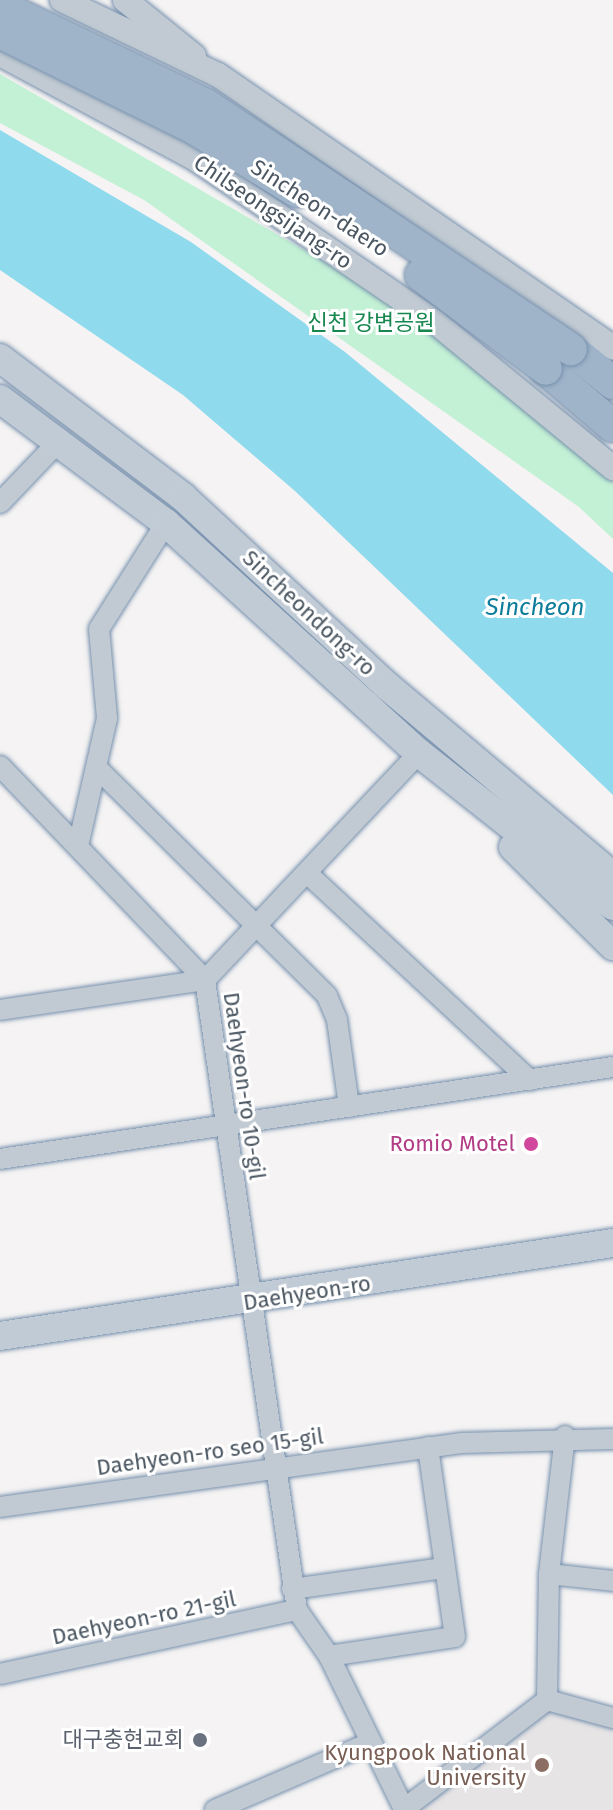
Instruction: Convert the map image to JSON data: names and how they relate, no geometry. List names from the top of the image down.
{
  "streets": {
    "highway": ["Sincheon-daero"],
    "main road": ["Sincheondong-ro", "Daehyeon-ro"],
    "street": [
      "Chilseongsijang-ro",
      "Daehyeon-ro 10-gil",
      "Daehyeon-ro seo 15-gil",
      "Daehyeon-ro 21-gil"
    ]
  },
  "crossings": [
    ["Daehyeon-ro 10-gil", "Daehyeon-ro"],
    ["Daehyeon-ro 10-gil", "Daehyeon-ro seo 15-gil"],
    ["Daehyeon-ro 10-gil", "Daehyeon-ro 21-gil"]
  ],
  "water": ["Sincheon"],
  "parks": ["신천 강변공원"],
  "places": ["Romio Motel", "대구충현교회", "Kyungpook National University"]
}
